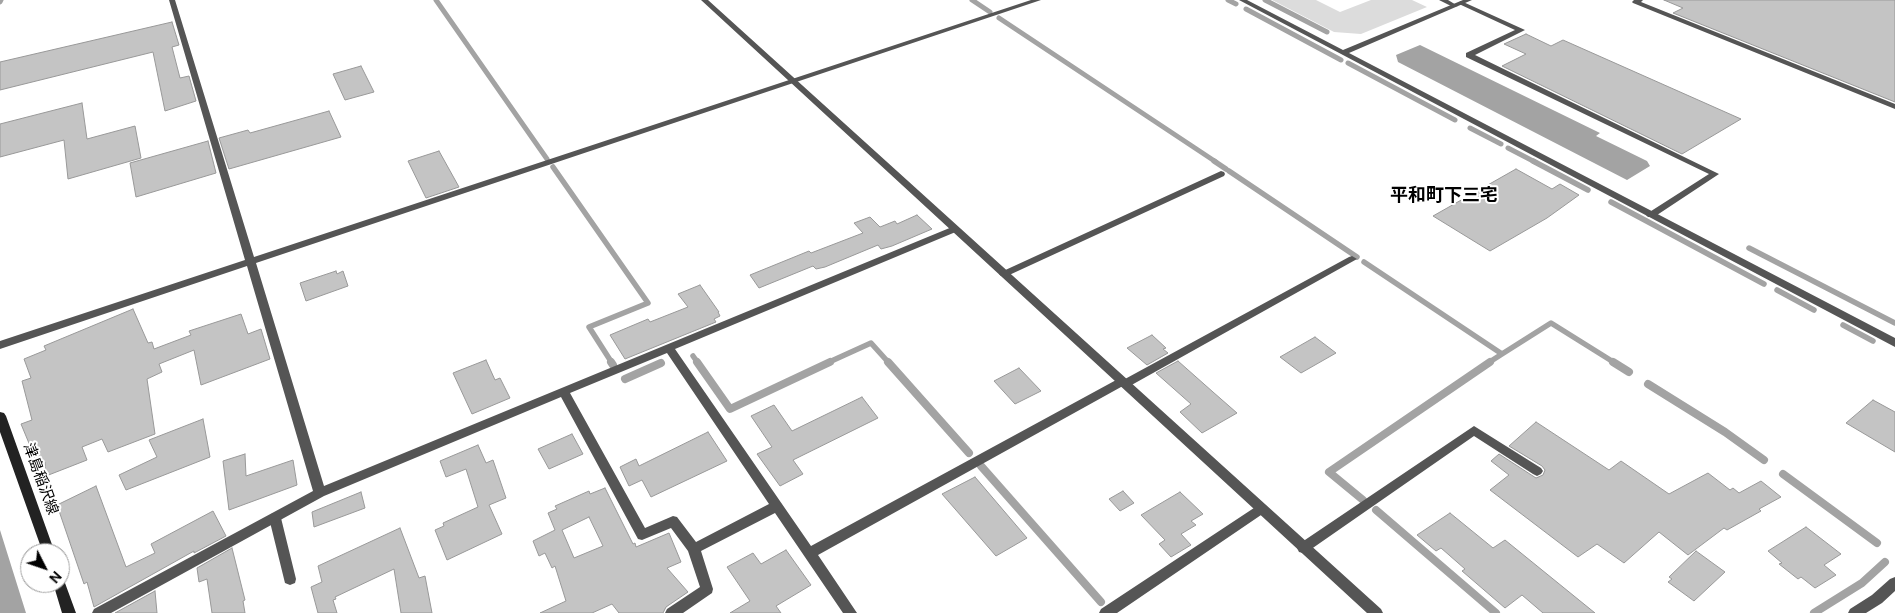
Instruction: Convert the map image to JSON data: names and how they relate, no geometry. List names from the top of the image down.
{
  "streets": {
    "main road": ["津島稲沢線"]
  },
  "districts": ["平和町下三宅"],
  "north": "bottom right"
}
